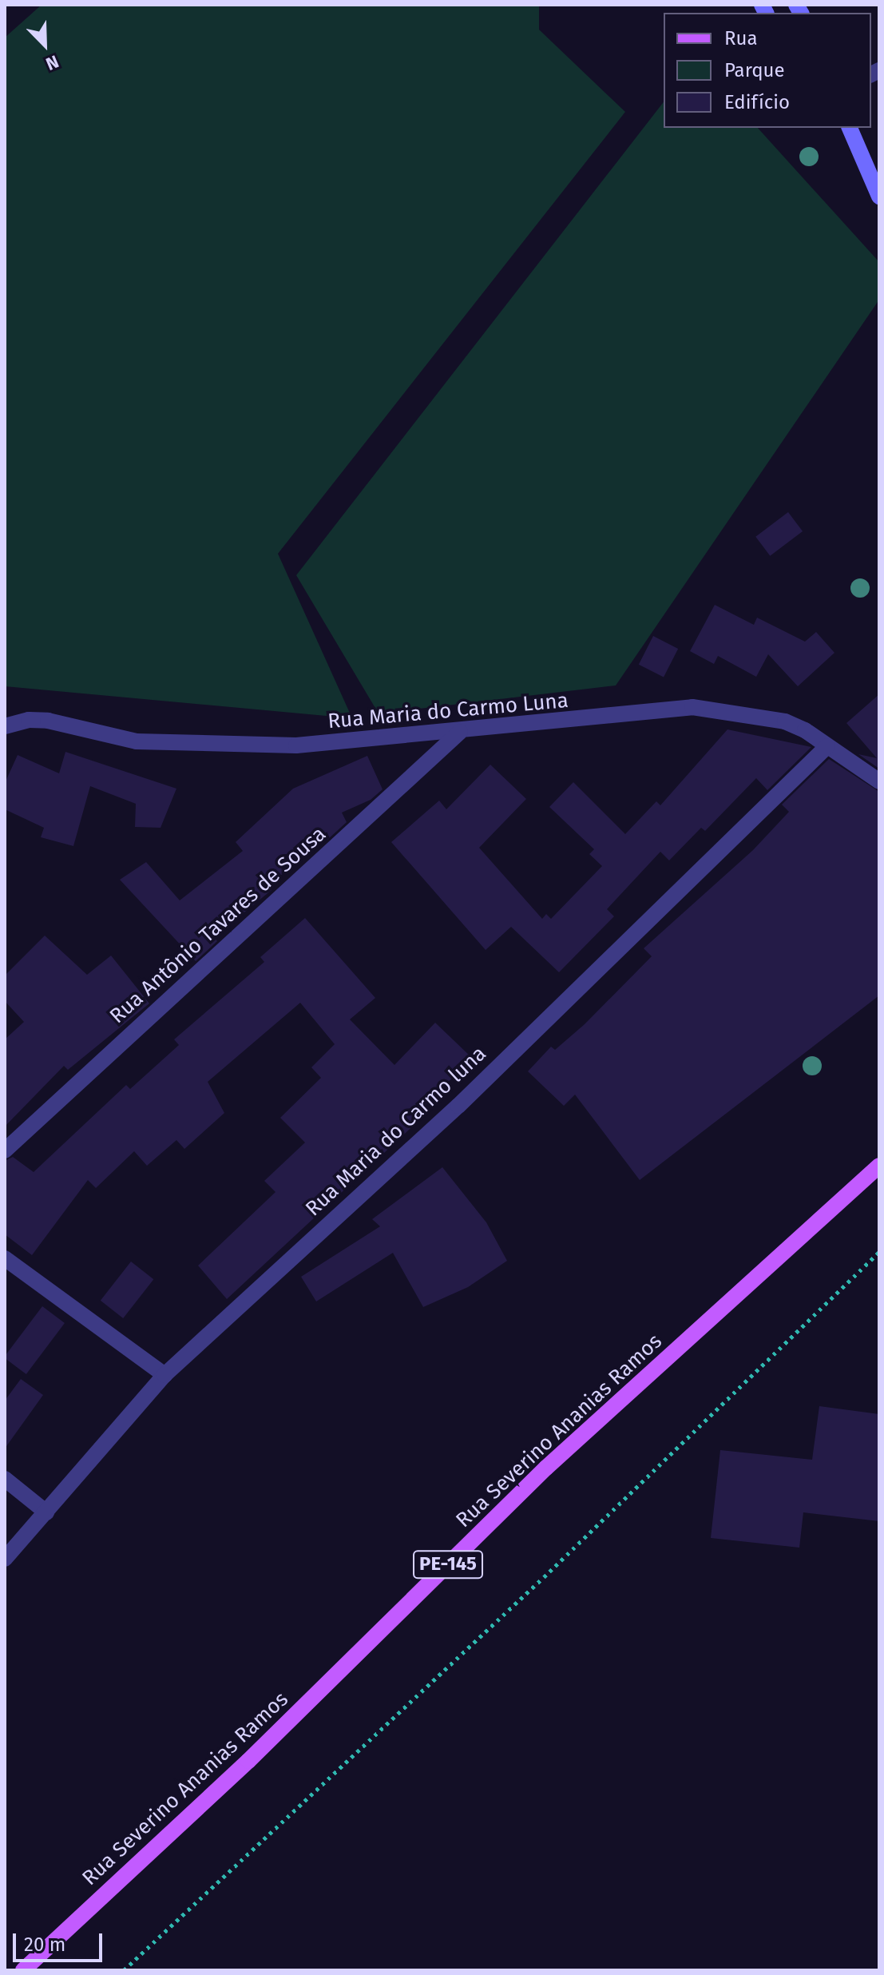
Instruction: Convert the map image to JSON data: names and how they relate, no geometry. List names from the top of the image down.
{
  "streets": {
    "main road": ["Rua Severino Ananias Ramos", "PE-145"],
    "street": ["Rua Maria do Carmo Luna", "Rua Antônio Tavares de Sousa", "Rua Maria do Carmo luna"]
  },
  "crossings": [
    ["Rua Maria do Carmo Luna", "Rua Antônio Tavares de Sousa"],
    ["Rua Maria do Carmo Luna", "Rua Maria do Carmo luna"]
  ],
  "legend": ["Rua", "Parque", "Edifício"],
  "scale_bar": "20 m",
  "north": "bottom right"
}
